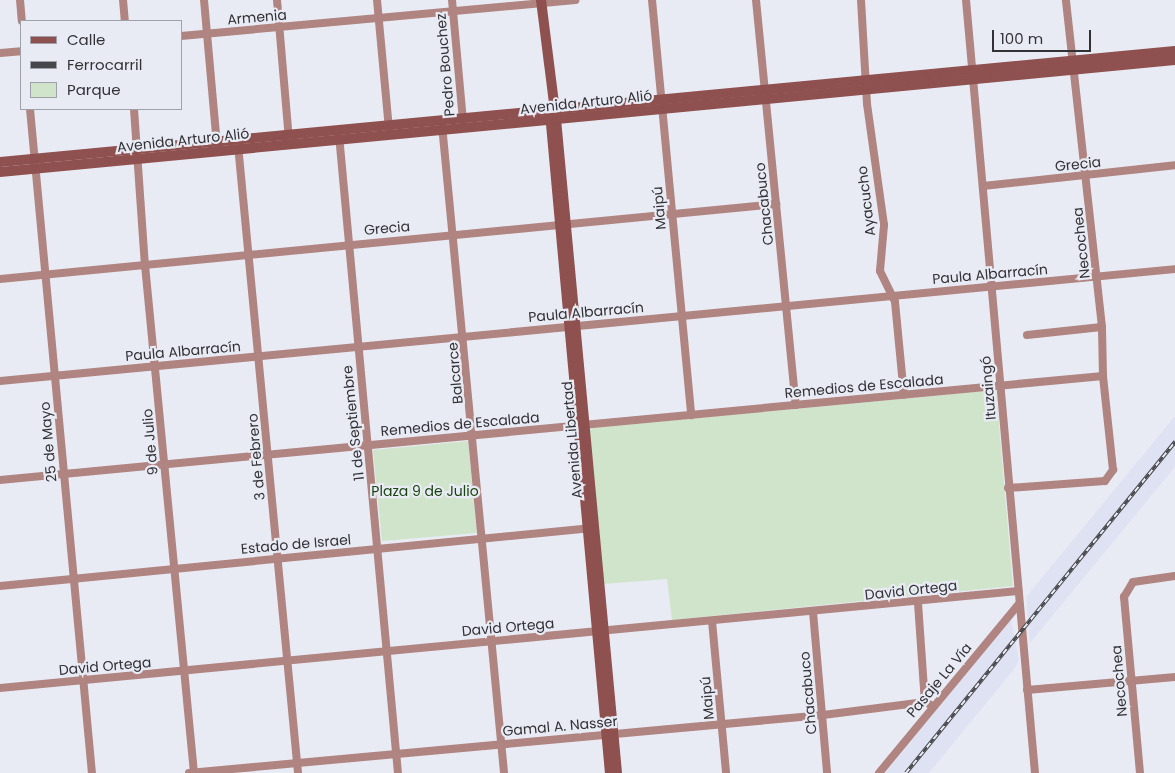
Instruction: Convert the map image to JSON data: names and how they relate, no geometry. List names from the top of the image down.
{
  "streets": {
    "main road": ["Avenida Arturo Alió", "Avenida Libertad"],
    "street": [
      "Armenia",
      "Pedro Bouchez",
      "Grecia",
      "Ayacucho",
      "Chacabuco",
      "Maipú",
      "Necochea",
      "Paula Albarracín",
      "Balcarce",
      "Remedios de Escalada",
      "Ituzaingó",
      "11 de Septiembre",
      "25 de Mayo",
      "9 de Julio",
      "3 de Febrero",
      "Estado de Israel",
      "David Ortega",
      "Pasaje La Vía",
      "Gamal A. Nasser"
    ]
  },
  "crossings": [
    ["Armenia", "Pedro Bouchez"],
    ["Armenia", "Avenida Libertad"],
    ["Pedro Bouchez", "Avenida Arturo Alió"],
    ["Avenida Arturo Alió", "Ayacucho"],
    ["Avenida Arturo Alió", "Chacabuco"],
    ["Avenida Arturo Alió", "Maipú"],
    ["Avenida Arturo Alió", "Necochea"],
    ["Avenida Arturo Alió", "Balcarce"],
    ["Avenida Arturo Alió", "Ituzaingó"],
    ["Avenida Arturo Alió", "11 de Septiembre"],
    ["Avenida Arturo Alió", "Avenida Libertad"],
    ["Avenida Arturo Alió", "25 de Mayo"],
    ["Avenida Arturo Alió", "9 de Julio"],
    ["Avenida Arturo Alió", "3 de Febrero"],
    ["Grecia", "Chacabuco"],
    ["Grecia", "Maipú"],
    ["Grecia", "Necochea"],
    ["Grecia", "Balcarce"],
    ["Grecia", "Ituzaingó"],
    ["Grecia", "11 de Septiembre"],
    ["Grecia", "Avenida Libertad"],
    ["Grecia", "25 de Mayo"],
    ["Grecia", "9 de Julio"],
    ["Grecia", "3 de Febrero"],
    ["Ayacucho", "Paula Albarracín"],
    ["Ayacucho", "Remedios de Escalada"],
    ["Chacabuco", "Paula Albarracín"],
    ["Chacabuco", "Remedios de Escalada"],
    ["Chacabuco", "David Ortega"],
    ["Chacabuco", "Gamal A. Nasser"],
    ["Maipú", "Paula Albarracín"],
    ["Maipú", "Remedios de Escalada"],
    ["Maipú", "David Ortega"],
    ["Maipú", "Gamal A. Nasser"],
    ["Necochea", "Paula Albarracín"],
    ["Necochea", "Remedios de Escalada"],
    ["Necochea", "Ituzaingó"],
    ["Paula Albarracín", "Balcarce"],
    ["Paula Albarracín", "Ituzaingó"],
    ["Paula Albarracín", "11 de Septiembre"],
    ["Paula Albarracín", "Avenida Libertad"],
    ["Paula Albarracín", "25 de Mayo"],
    ["Paula Albarracín", "9 de Julio"],
    ["Paula Albarracín", "3 de Febrero"],
    ["Balcarce", "Remedios de Escalada"],
    ["Balcarce", "Estado de Israel"],
    ["Balcarce", "David Ortega"],
    ["Balcarce", "Gamal A. Nasser"],
    ["Remedios de Escalada", "Ituzaingó"],
    ["Remedios de Escalada", "11 de Septiembre"],
    ["Remedios de Escalada", "Avenida Libertad"],
    ["Remedios de Escalada", "25 de Mayo"],
    ["Remedios de Escalada", "9 de Julio"],
    ["Remedios de Escalada", "3 de Febrero"],
    ["Ituzaingó", "David Ortega"],
    ["Ituzaingó", "Pasaje La Vía"],
    ["11 de Septiembre", "Estado de Israel"],
    ["11 de Septiembre", "David Ortega"],
    ["11 de Septiembre", "Gamal A. Nasser"],
    ["Avenida Libertad", "Estado de Israel"],
    ["Avenida Libertad", "David Ortega"],
    ["Avenida Libertad", "Gamal A. Nasser"],
    ["25 de Mayo", "Estado de Israel"],
    ["25 de Mayo", "David Ortega"],
    ["9 de Julio", "Estado de Israel"],
    ["9 de Julio", "David Ortega"],
    ["9 de Julio", "Gamal A. Nasser"],
    ["3 de Febrero", "Estado de Israel"],
    ["3 de Febrero", "David Ortega"],
    ["3 de Febrero", "Gamal A. Nasser"]
  ],
  "parks": ["Plaza 9 de Julio"],
  "legend": ["Calle", "Ferrocarril", "Parque"],
  "scale_bar": "100 m"
}
